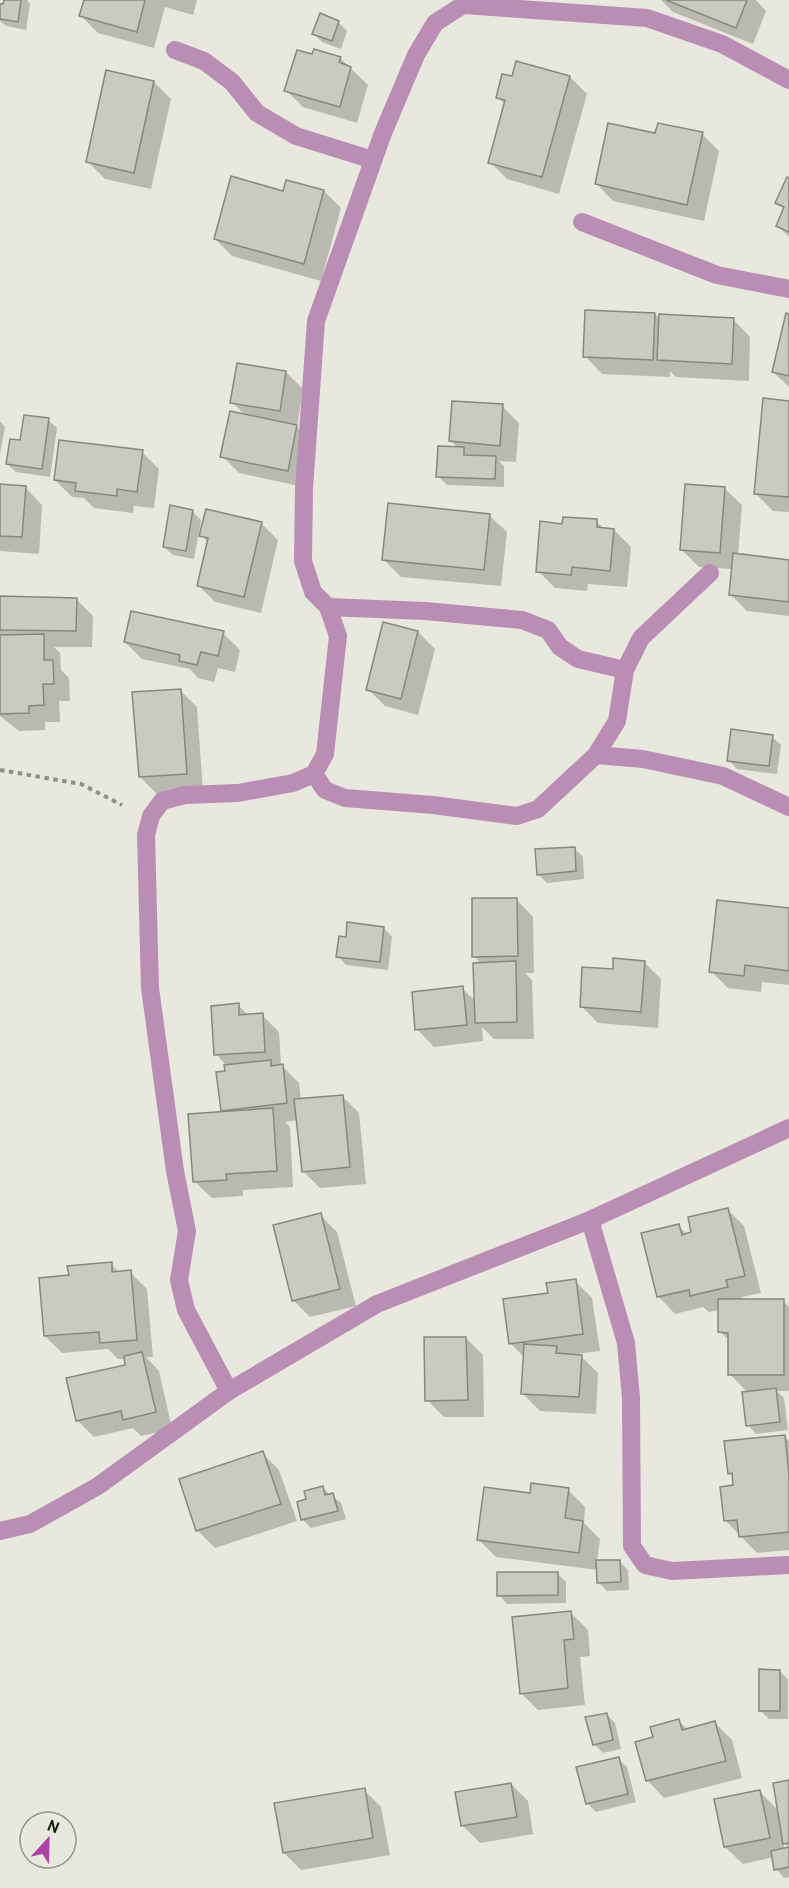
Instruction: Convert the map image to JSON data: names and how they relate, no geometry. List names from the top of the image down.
{
  "north": "top"
}
